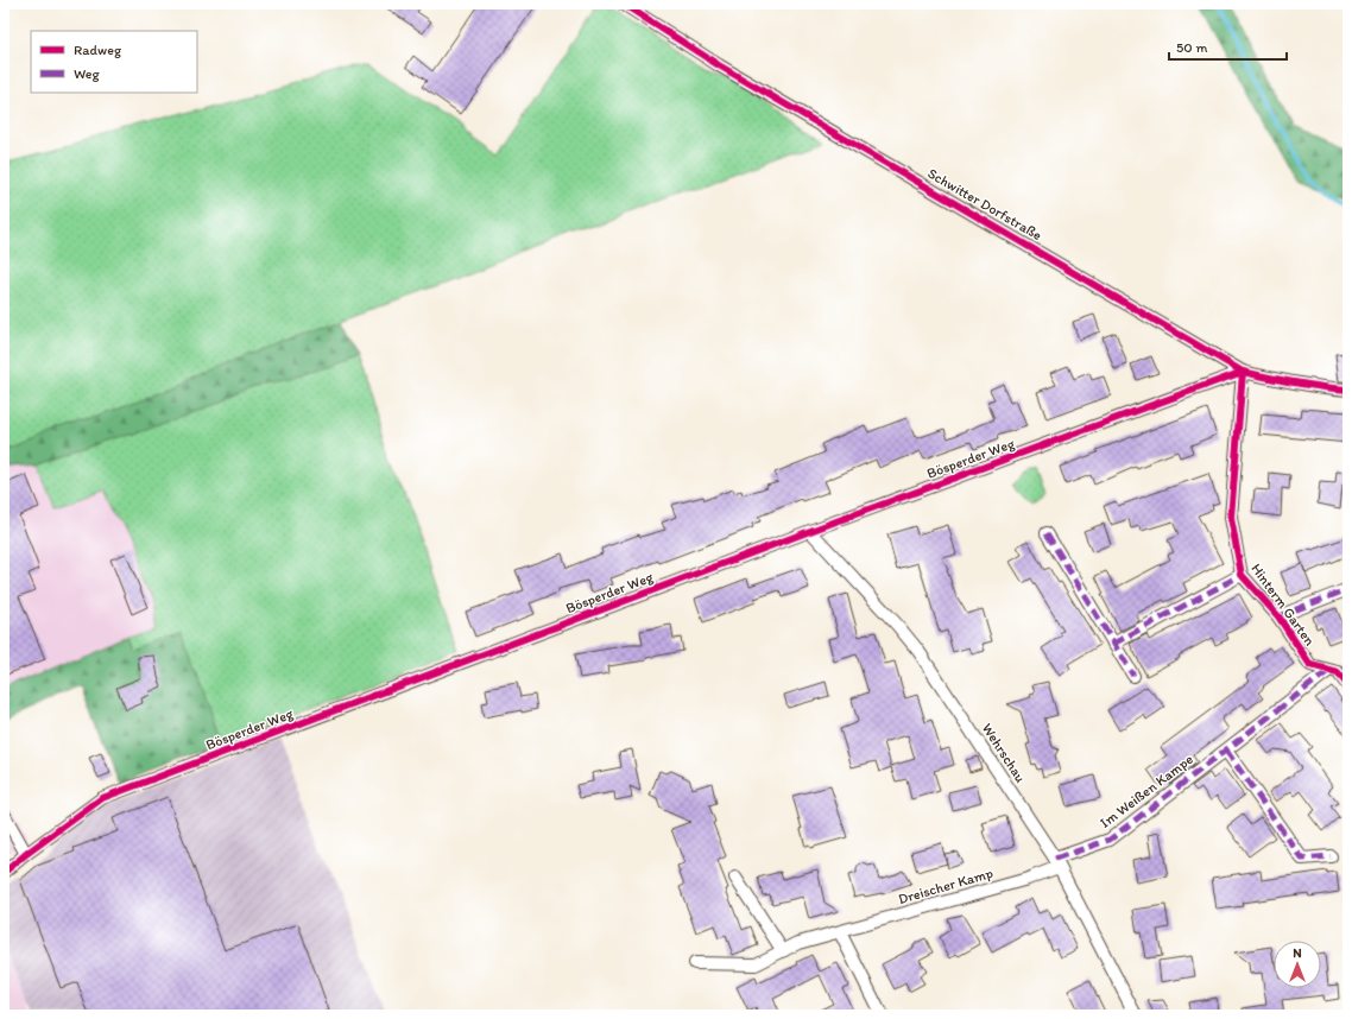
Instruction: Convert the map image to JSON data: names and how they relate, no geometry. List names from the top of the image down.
{
  "streets": {
    "street": [
      "Schwitter Dorfstraße",
      "Bösperder Weg",
      "Hinterm Garten",
      "Wehrschau",
      "Im Weißen Kampe",
      "Dreischer Kamp"
    ]
  },
  "crossings": [
    ["Schwitter Dorfstraße", "Bösperder Weg"],
    ["Schwitter Dorfstraße", "Hinterm Garten"],
    ["Bösperder Weg", "Hinterm Garten"],
    ["Bösperder Weg", "Wehrschau"],
    ["Hinterm Garten", "Im Weißen Kampe"],
    ["Wehrschau", "Im Weißen Kampe"],
    ["Wehrschau", "Dreischer Kamp"],
    ["Im Weißen Kampe", "Dreischer Kamp"]
  ],
  "legend": ["Radweg", "Weg"],
  "scale_bar": "50 m",
  "north": "top"
}
